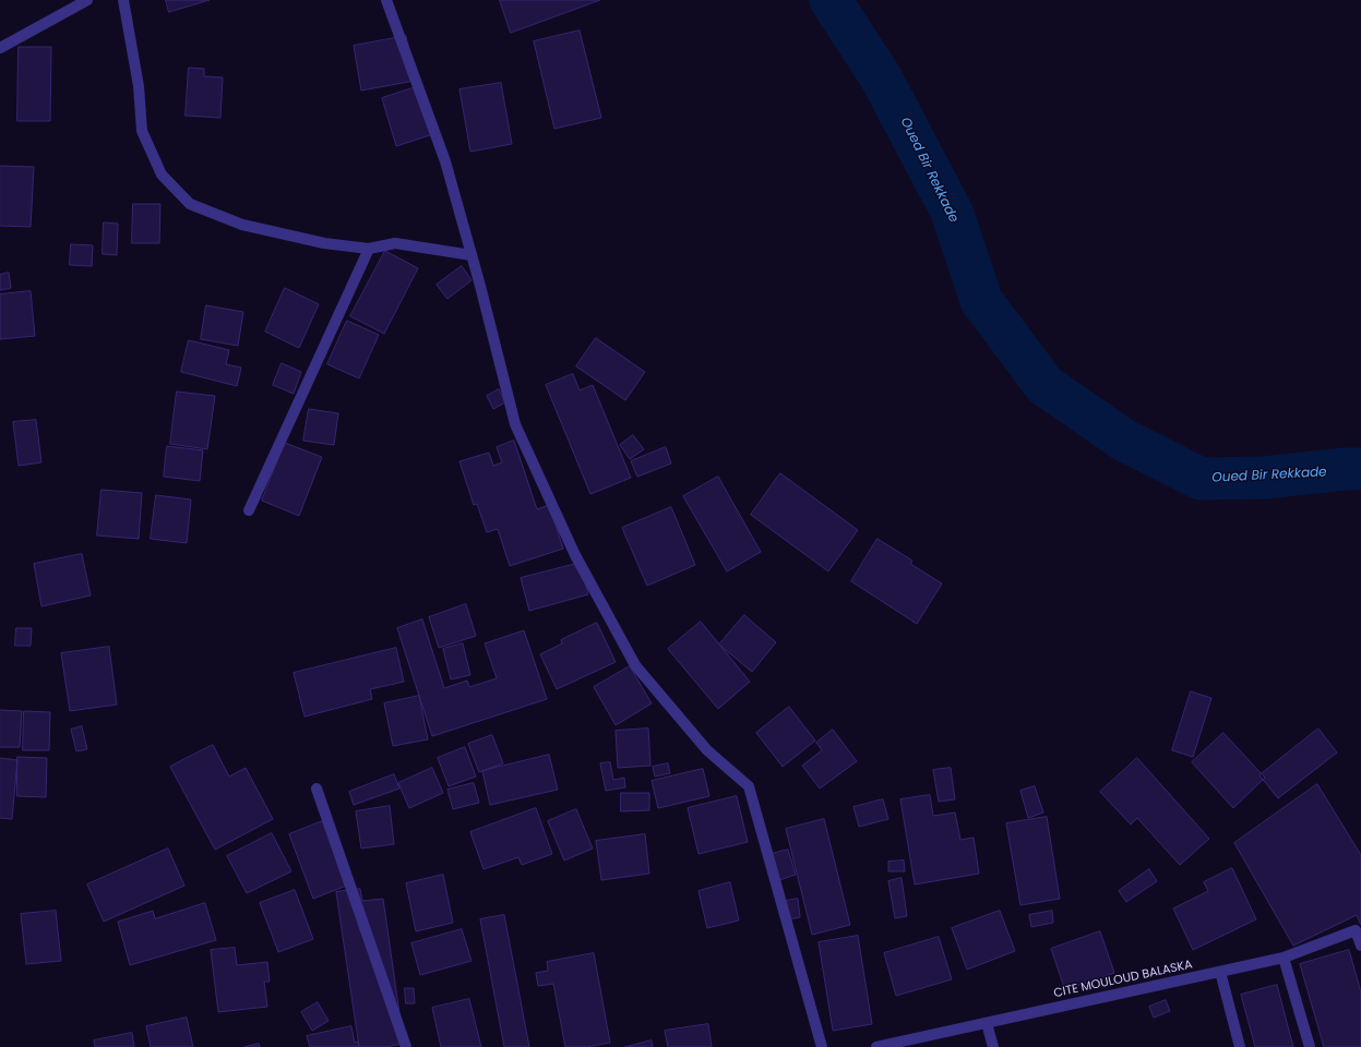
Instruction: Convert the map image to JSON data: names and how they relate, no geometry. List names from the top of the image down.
{
  "streets": {
    "street": ["CITE MOULOUD BALASKA"]
  },
  "water": ["Oued Bir Rekkade"]
}
